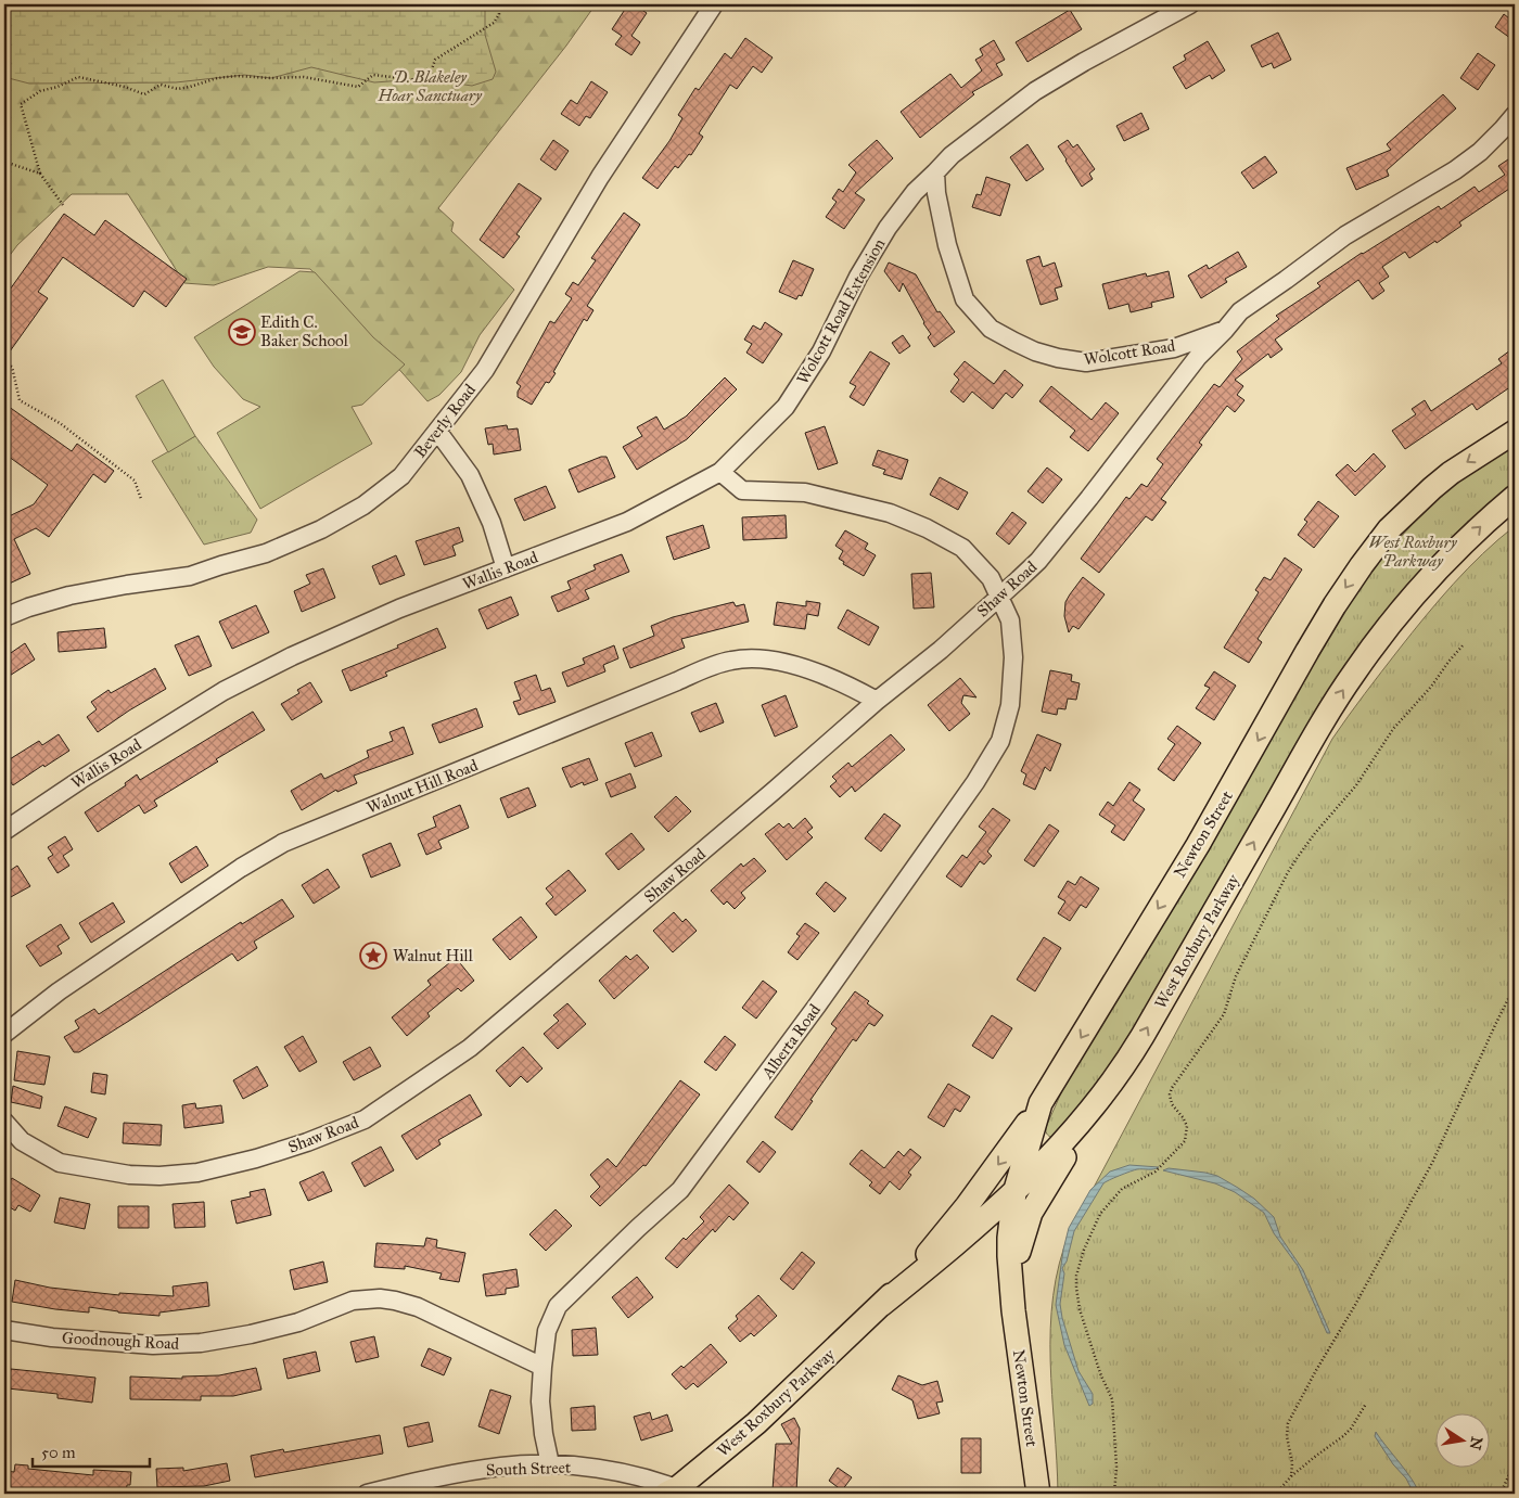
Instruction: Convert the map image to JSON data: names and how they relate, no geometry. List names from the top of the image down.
{
  "streets": {
    "main road": ["Newton Street", "West Roxbury Parkway"],
    "street": [
      "Wolcott Road Extension",
      "Wolcott Road",
      "Beverly Road",
      "Wallis Road",
      "Shaw Road",
      "Walnut Hill Road",
      "Alberta Road",
      "Goodnough Road",
      "South Street"
    ]
  },
  "crossings": [
    ["Wolcott Road Extension", "Wolcott Road"],
    ["Wolcott Road Extension", "Wallis Road"],
    ["Wolcott Road", "Shaw Road"],
    ["Shaw Road", "Walnut Hill Road"],
    ["Shaw Road", "Alberta Road"],
    ["Newton Street", "West Roxbury Parkway"],
    ["West Roxbury Parkway", "South Street"],
    ["Alberta Road", "Goodnough Road"],
    ["Alberta Road", "South Street"]
  ],
  "one_way": ["Newton Street"],
  "parks": ["D. Blakeley Hoar Sanctuary", "West Roxbury Parkway"],
  "places": {
    "school or university": ["Edith C. Baker School"],
    "place": ["Walnut Hill"]
  },
  "scale_bar": "50 m",
  "north": "right"
}
